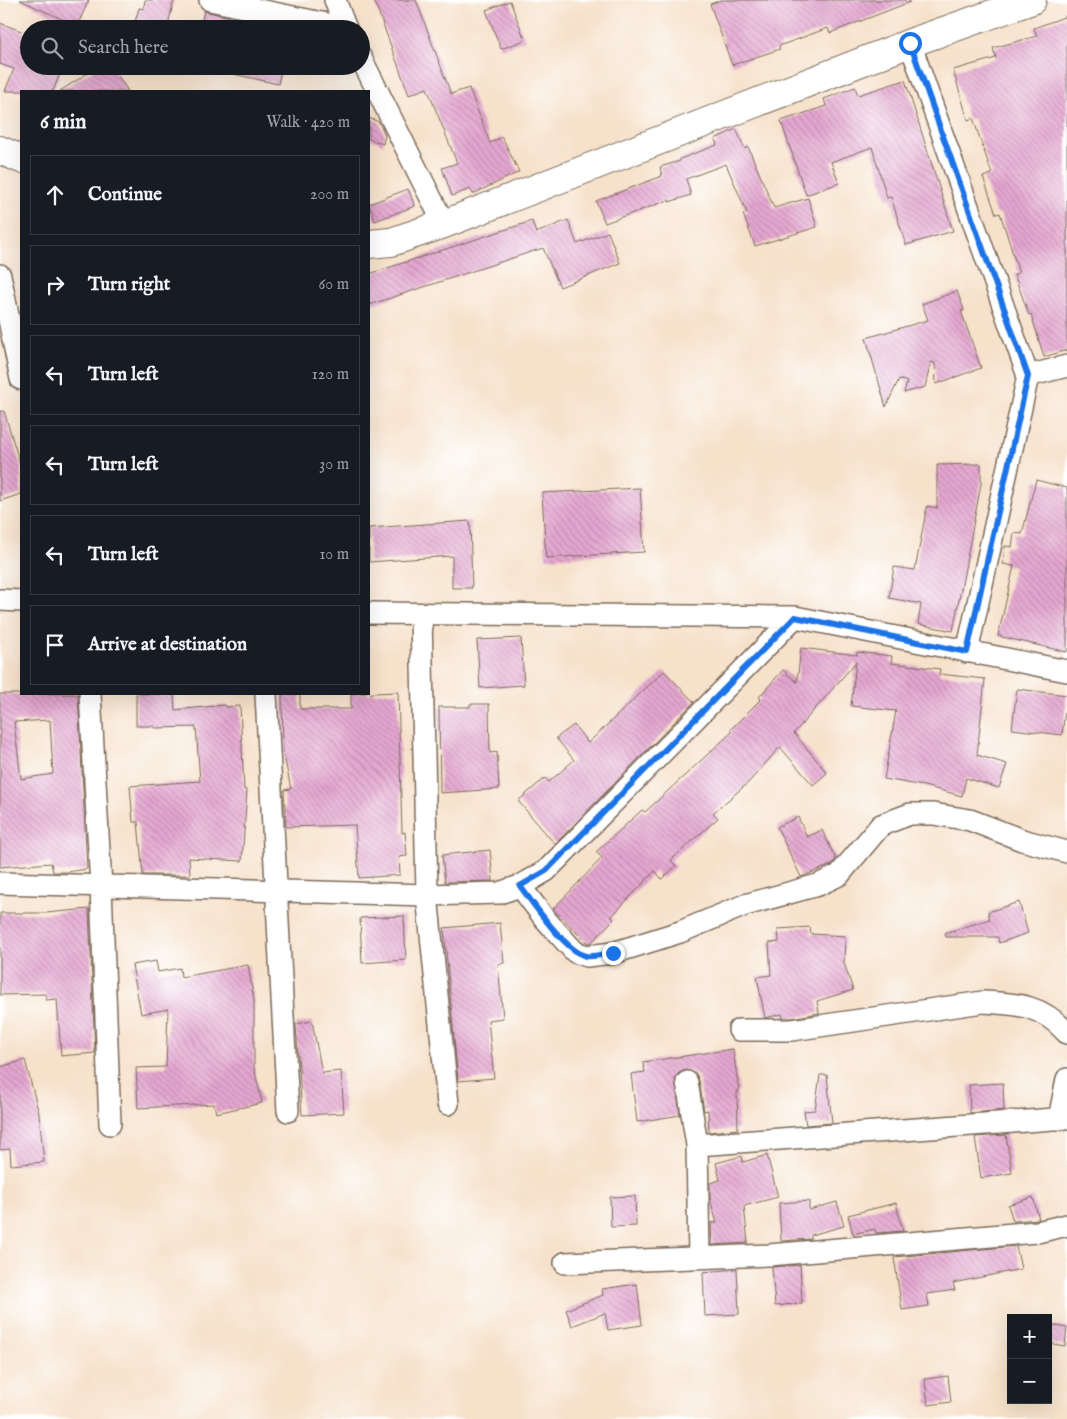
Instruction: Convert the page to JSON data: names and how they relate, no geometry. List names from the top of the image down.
{
  "page": {
    "search": "Search here",
    "heading": ["6 min", "Walk · 420 m"],
    "list": [
      ["Continue", "200 m"],
      ["Turn right", "60 m"],
      ["Turn left", "120 m"],
      ["Turn left", "30 m"],
      ["Turn left", "10 m"],
      "Arrive at destination"
    ],
    "map_buttons": ["+", "−"]
  }
}
